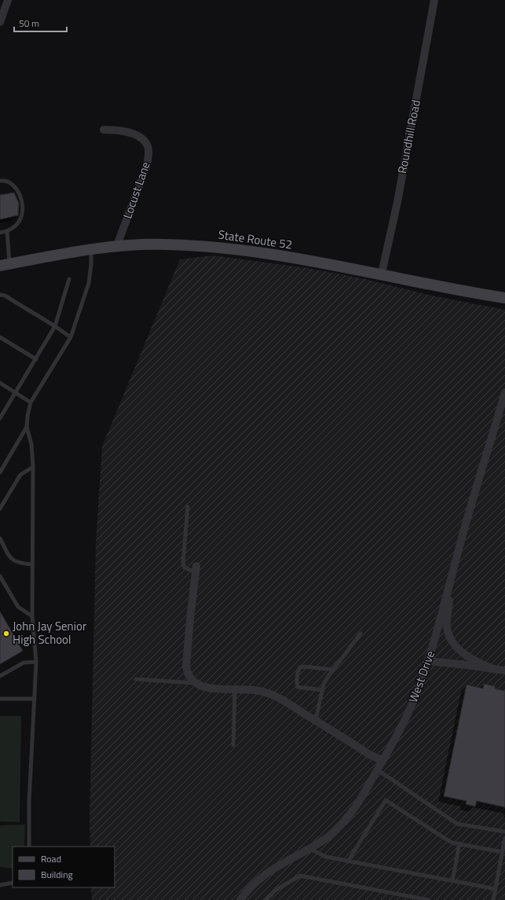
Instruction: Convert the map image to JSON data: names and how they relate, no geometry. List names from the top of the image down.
{
  "streets": {
    "main road": ["State Route 52"],
    "street": ["Roundhill Road", "Locust Lane", "West Drive"]
  },
  "crossings": [
    ["Roundhill Road", "State Route 52"],
    ["Locust Lane", "State Route 52"]
  ],
  "places": ["John Jay Senior High School"],
  "legend": ["Road", "Building"],
  "scale_bar": "50 m"
}
